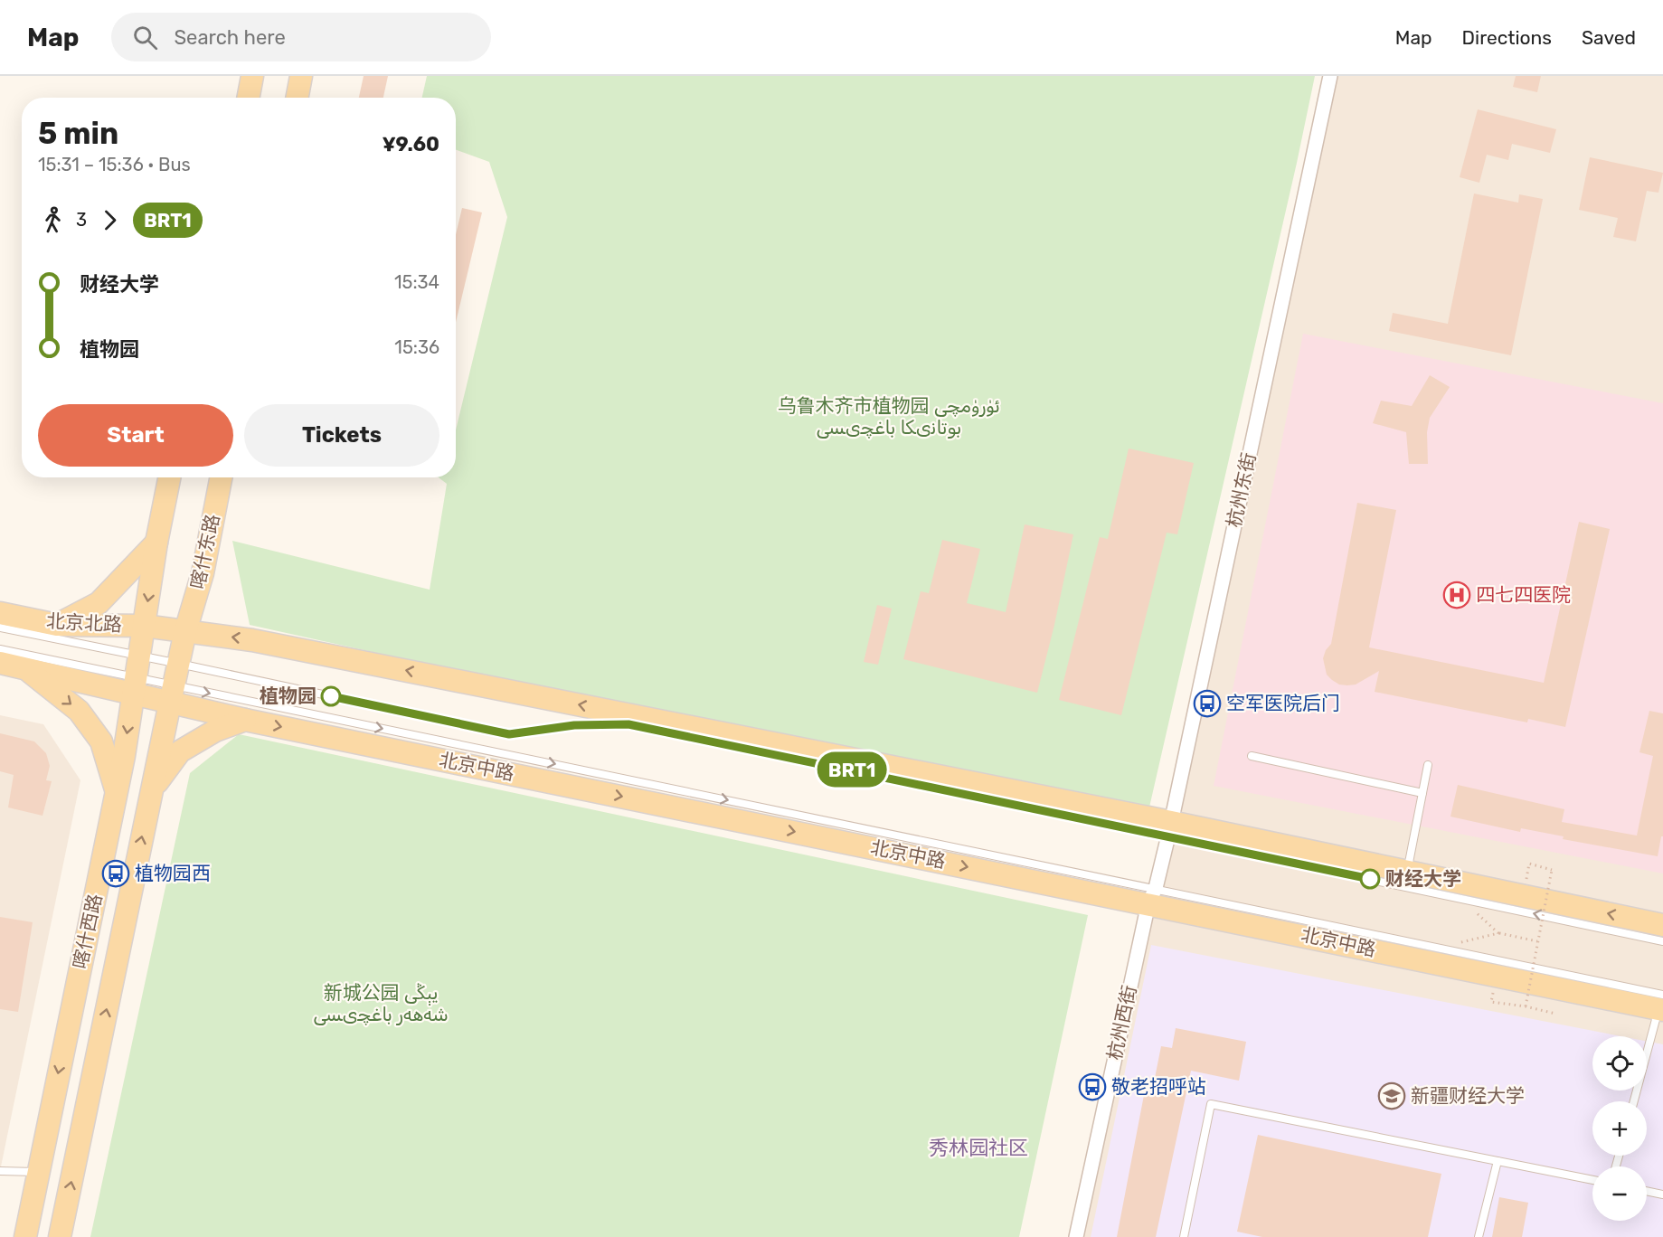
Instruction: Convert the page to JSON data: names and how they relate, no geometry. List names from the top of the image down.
{
  "streets": {
    "main road": [
      "喀什东路",
      "北京北路",
      "北京中路",
      "喀什西路"
    ],
    "street": ["杭州东街", "杭州西街"]
  },
  "crossings": [
    ["杭州东街", "北京中路"],
    ["杭州东街", "杭州西街"],
    ["喀什东路", "北京北路"],
    ["喀什东路", "喀什西路"],
    ["北京北路", "喀什西路"],
    ["北京中路", "喀什西路"],
    ["北京中路", "杭州西街"]
  ],
  "districts": ["秀林园社区"],
  "parks": ["乌鲁木齐市植物园 ئۈرۈمچى بوتانىكا باغچىسى", "新城公园 يېڭى شەھەر باغچىسى"],
  "places": {
    "hospital": ["四七四医院"],
    "other": ["植物园", "财经大学"],
    "bus stop": ["空军医院后门", "植物园西", "敬老招呼站"],
    "school or university": ["新疆财经大学"]
  },
  "lines": ["bus line BRT1"],
  "page": {
    "header": "Map",
    "search": "Search here",
    "nav": ["Map", "Directions", "Saved"],
    "on_map": "BRT1",
    "heading": ["5 min", "15:31 – 15:36 · Bus", "¥9.60"],
    "legs": ["3", "BRT1"],
    "list": [
      {
        "name": "财经大学",
        "value": "15:34"
      },
      {
        "name": "植物园",
        "value": "15:36"
      }
    ],
    "buttons": ["Start", "Tickets"],
    "map_buttons": ["+", "−"]
  }
}
